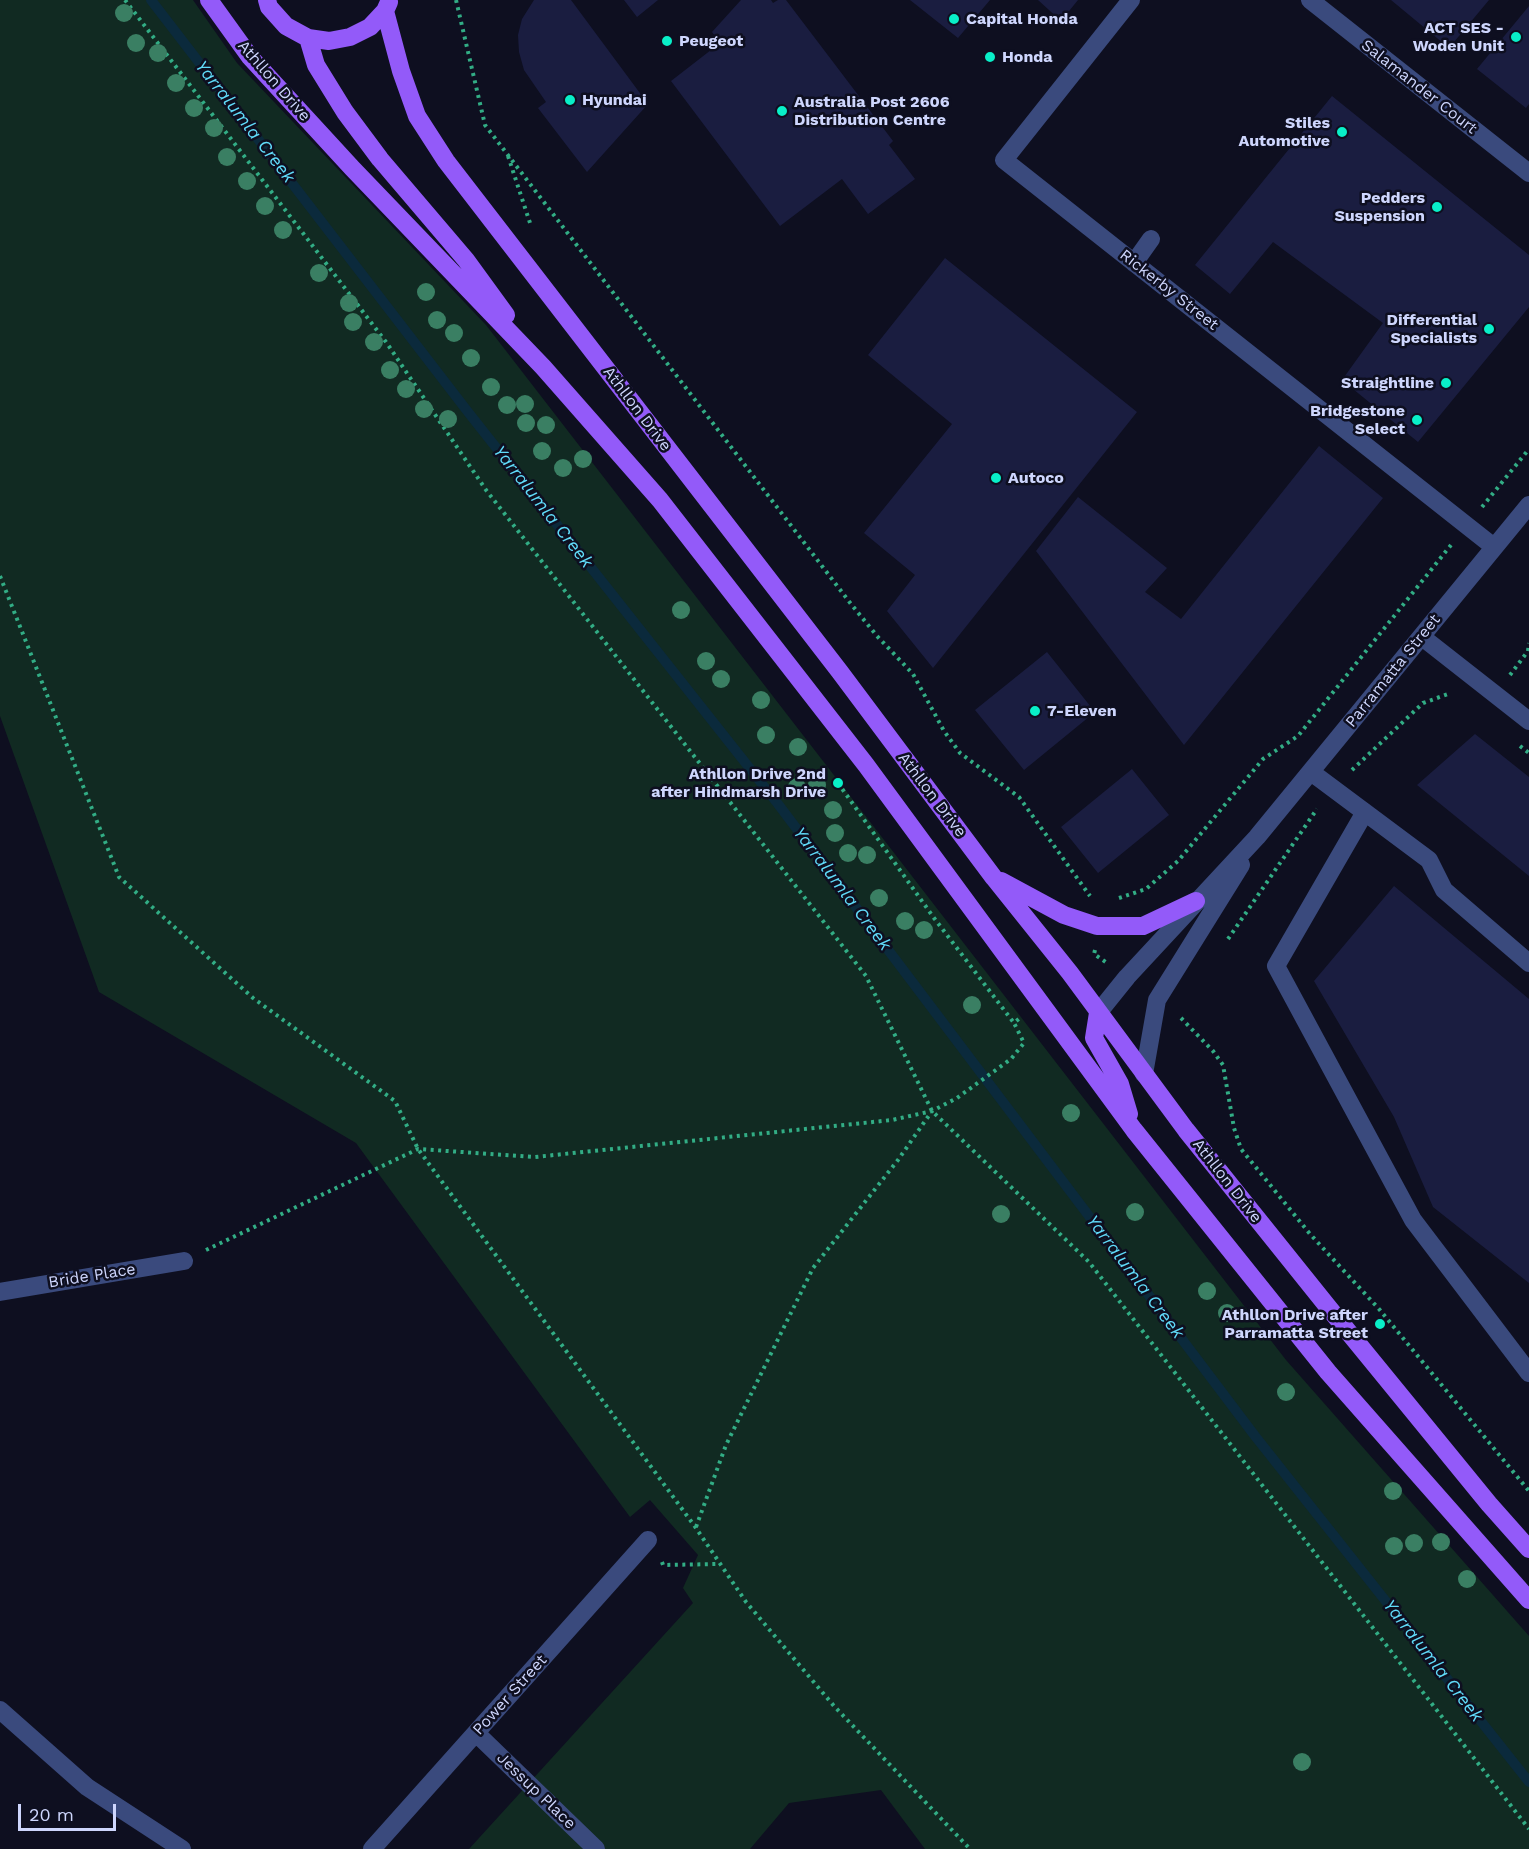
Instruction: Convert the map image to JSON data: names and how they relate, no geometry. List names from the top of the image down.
{
  "streets": {
    "main road": ["Athllon Drive"],
    "street": [
      "Salamander Court",
      "Rickerby Street",
      "Parramatta Street",
      "Bride Place",
      "Power Street",
      "Jessup Place"
    ]
  },
  "crossings": [
    ["Athllon Drive", "Parramatta Street"],
    ["Rickerby Street", "Parramatta Street"],
    ["Power Street", "Jessup Place"]
  ],
  "water": ["Yarralumla Creek"],
  "places": [
    "Capital Honda",
    "ACT SES - Woden Unit",
    "Peugeot",
    "Honda",
    "Hyundai",
    "Australia Post 2606 Distribution Centre",
    "Stiles Automotive",
    "Pedders Suspension",
    "Differential Specialists",
    "Straightline",
    "Bridgestone Select",
    "Autoco",
    "7-Eleven",
    "Athllon Drive 2nd after Hindmarsh Drive",
    "Athllon Drive after Parramatta Street"
  ],
  "scale_bar": "20 m"
}
